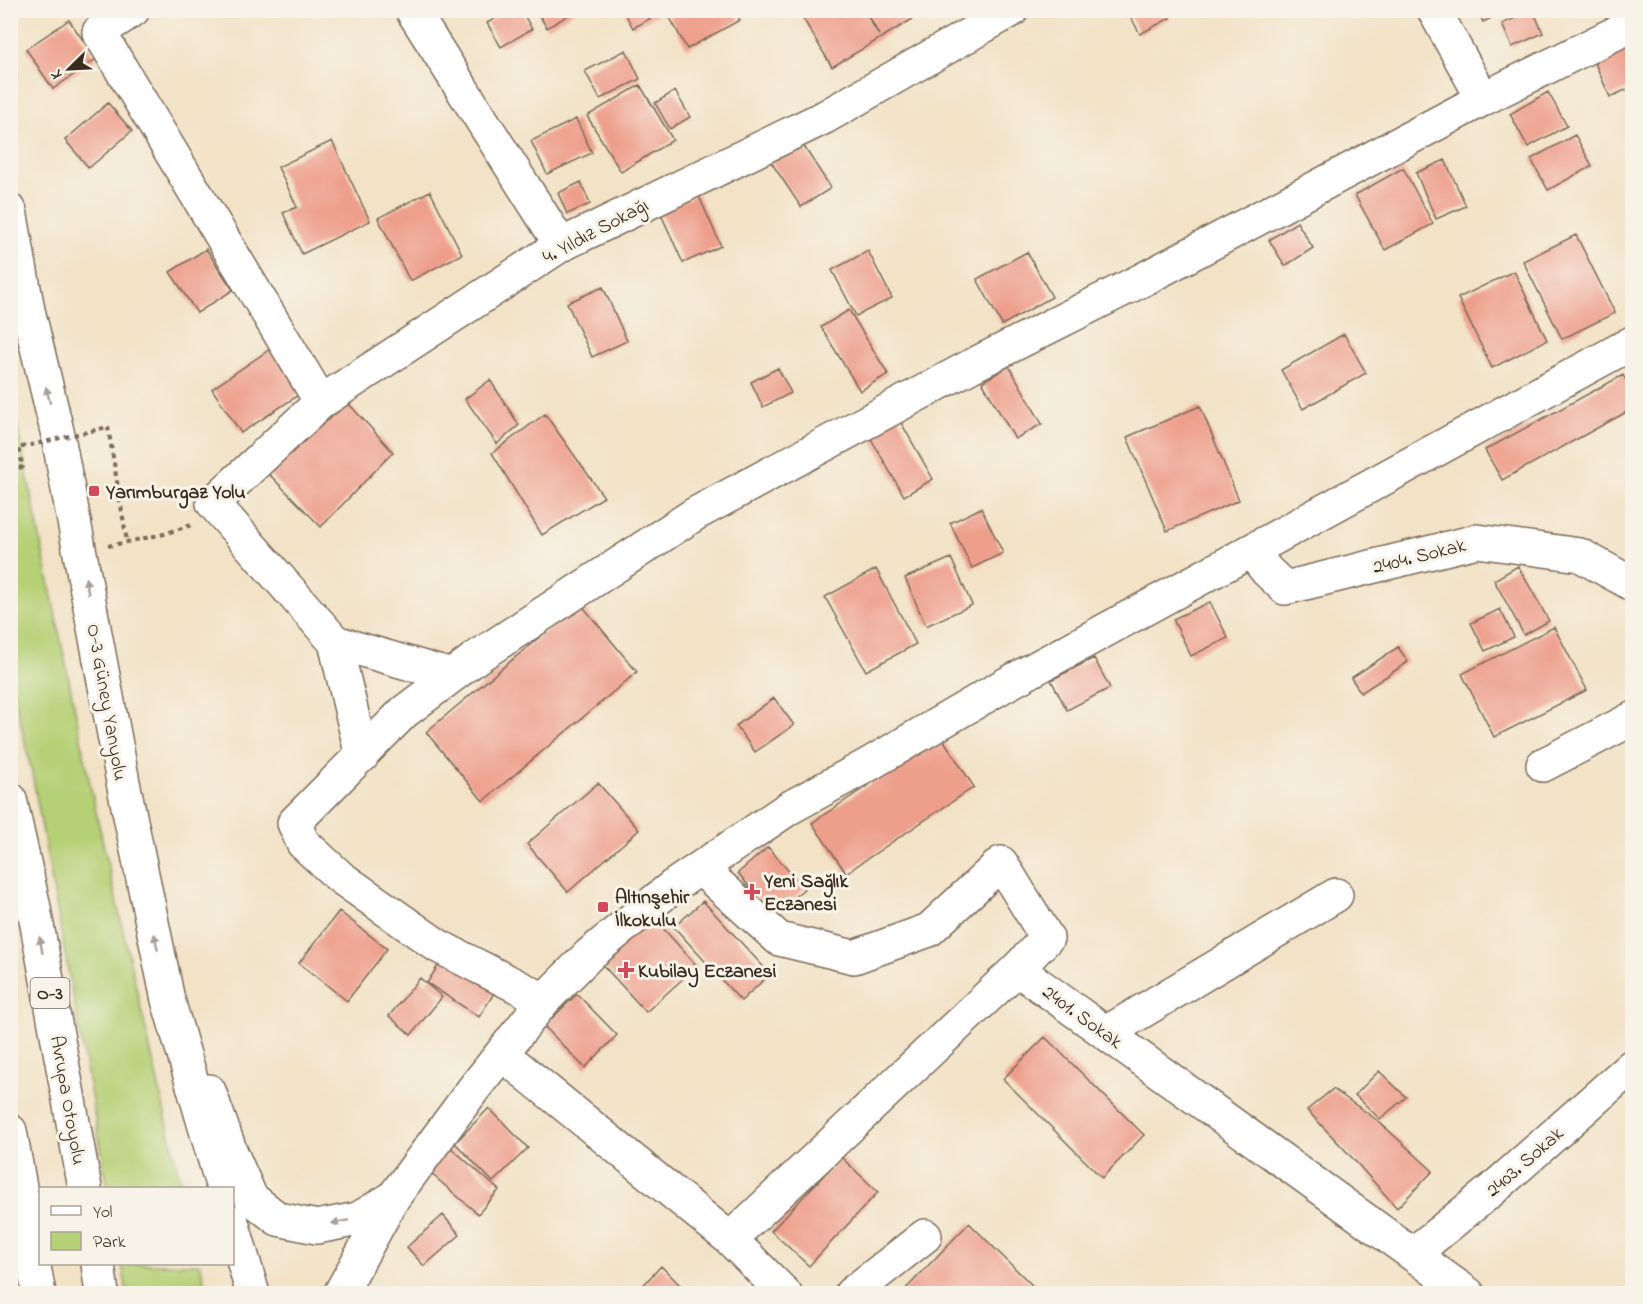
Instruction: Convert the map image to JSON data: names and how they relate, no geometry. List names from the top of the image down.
{
  "streets": {
    "main road": [
      "4. Yıldız Sokağı",
      "2404. Sokak",
      "O-3 Güney Yanyolu",
      "O-3",
      "2401. Sokak",
      "Avrupa Otoyolu",
      "2403. Sokak"
    ]
  },
  "crossings": [
    ["2401. Sokak", "2403. Sokak"]
  ],
  "one_way": ["O-3 Güney Yanyolu", "Avrupa Otoyolu"],
  "places": {
    "transit": ["Yarımburgaz Yolu", "Altınşehir İlkokulu"],
    "health": ["Yeni Sağlık Eczanesi", "Kubilay Eczanesi"]
  },
  "legend": ["Yol", "Park"],
  "north": "bottom left"
}
